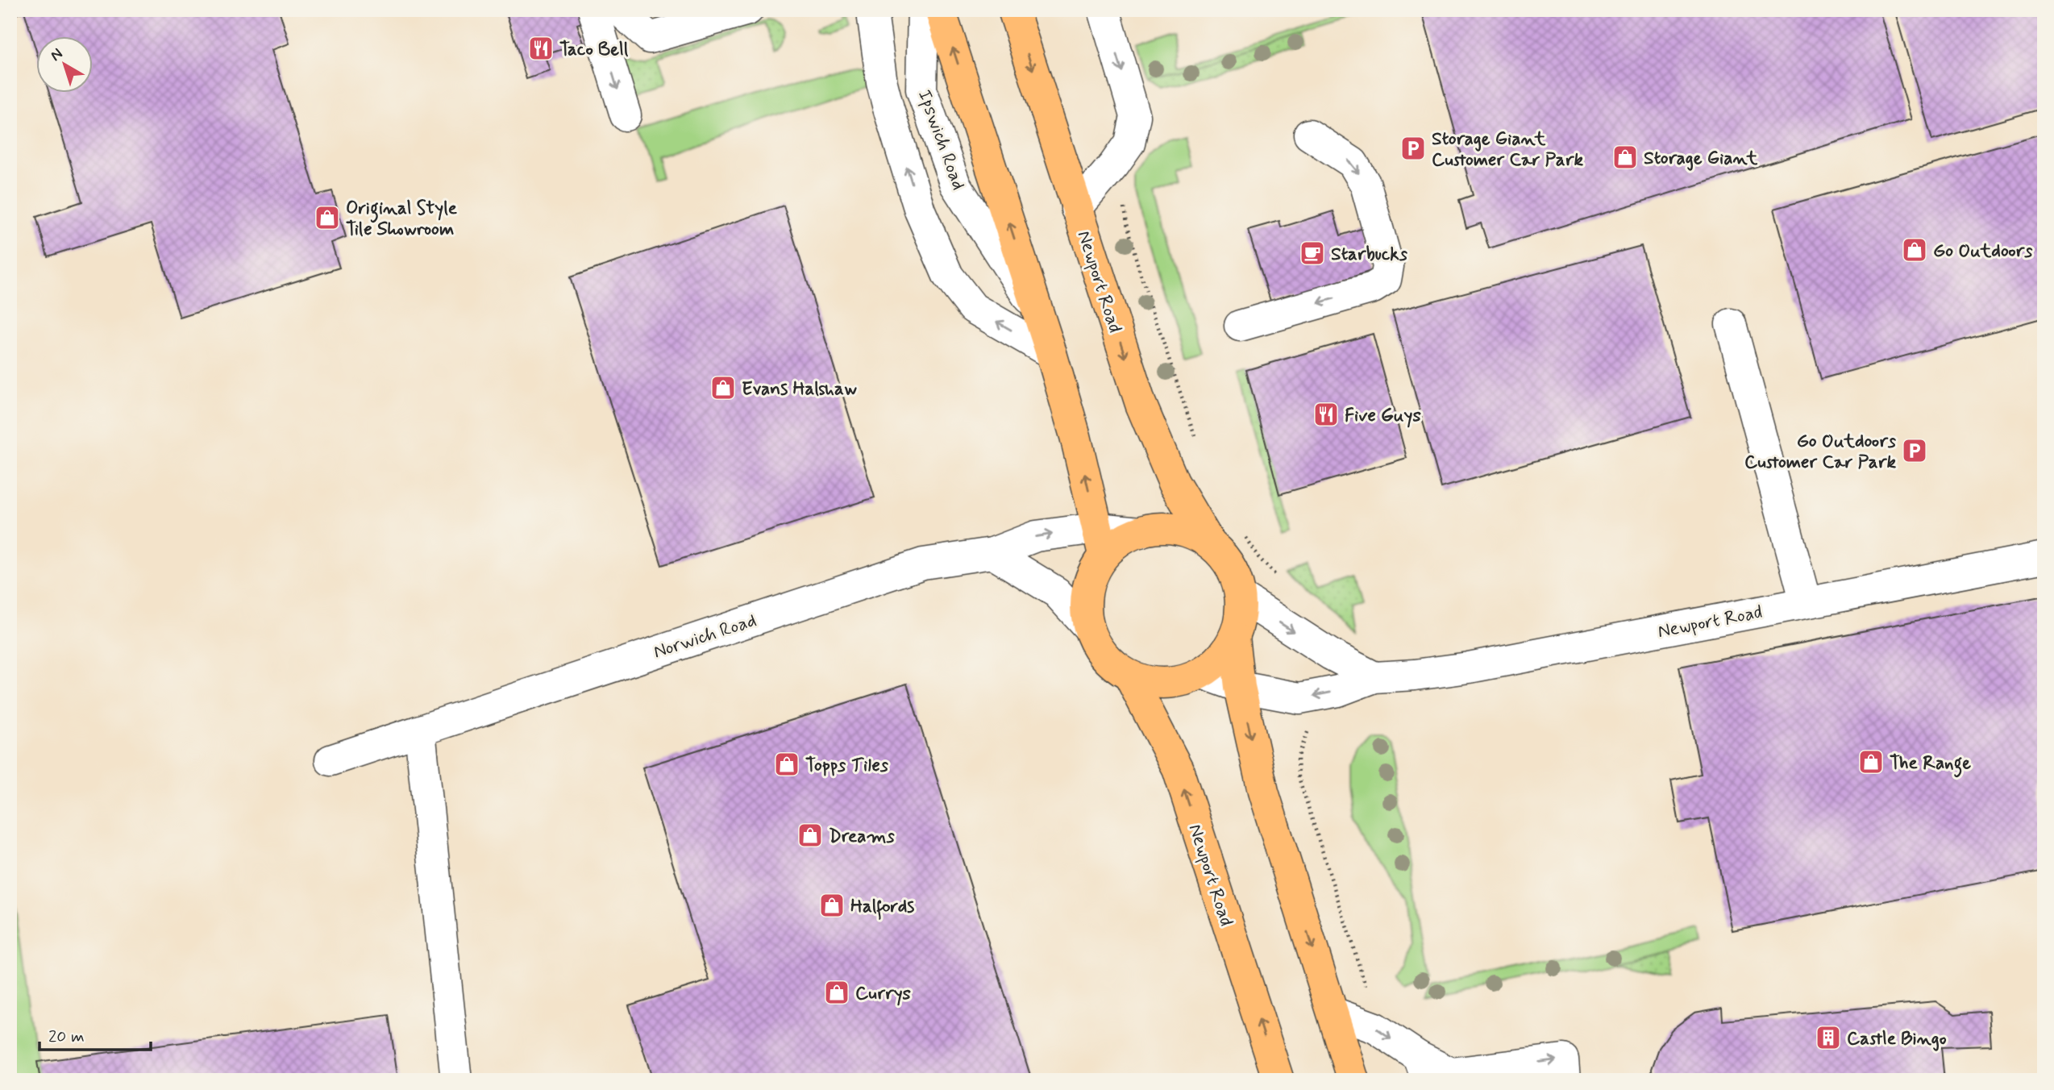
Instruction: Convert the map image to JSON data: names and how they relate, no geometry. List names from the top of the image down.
{
  "streets": {
    "main road": ["Newport Road"],
    "street": ["Ipswich Road", "Norwich Road"]
  },
  "crossings": [
    ["Newport Road", "Norwich Road"]
  ],
  "places": {
    "restaurant": ["Taco Bell", "Five Guys"],
    "parking": ["Storage Giant Customer Car Park", "Go Outdoors Customer Car Park"],
    "shop": [
      "Storage Giant",
      "Original Style Tile Showroom",
      "Go Outdoors",
      "Evans Halshaw",
      "The Range",
      "Topps Tiles",
      "Dreams",
      "Halfords",
      "Currys"
    ],
    "cafe": ["Starbucks"],
    "building": ["Castle Bingo"]
  },
  "scale_bar": "20 m",
  "north": "top left"
}
